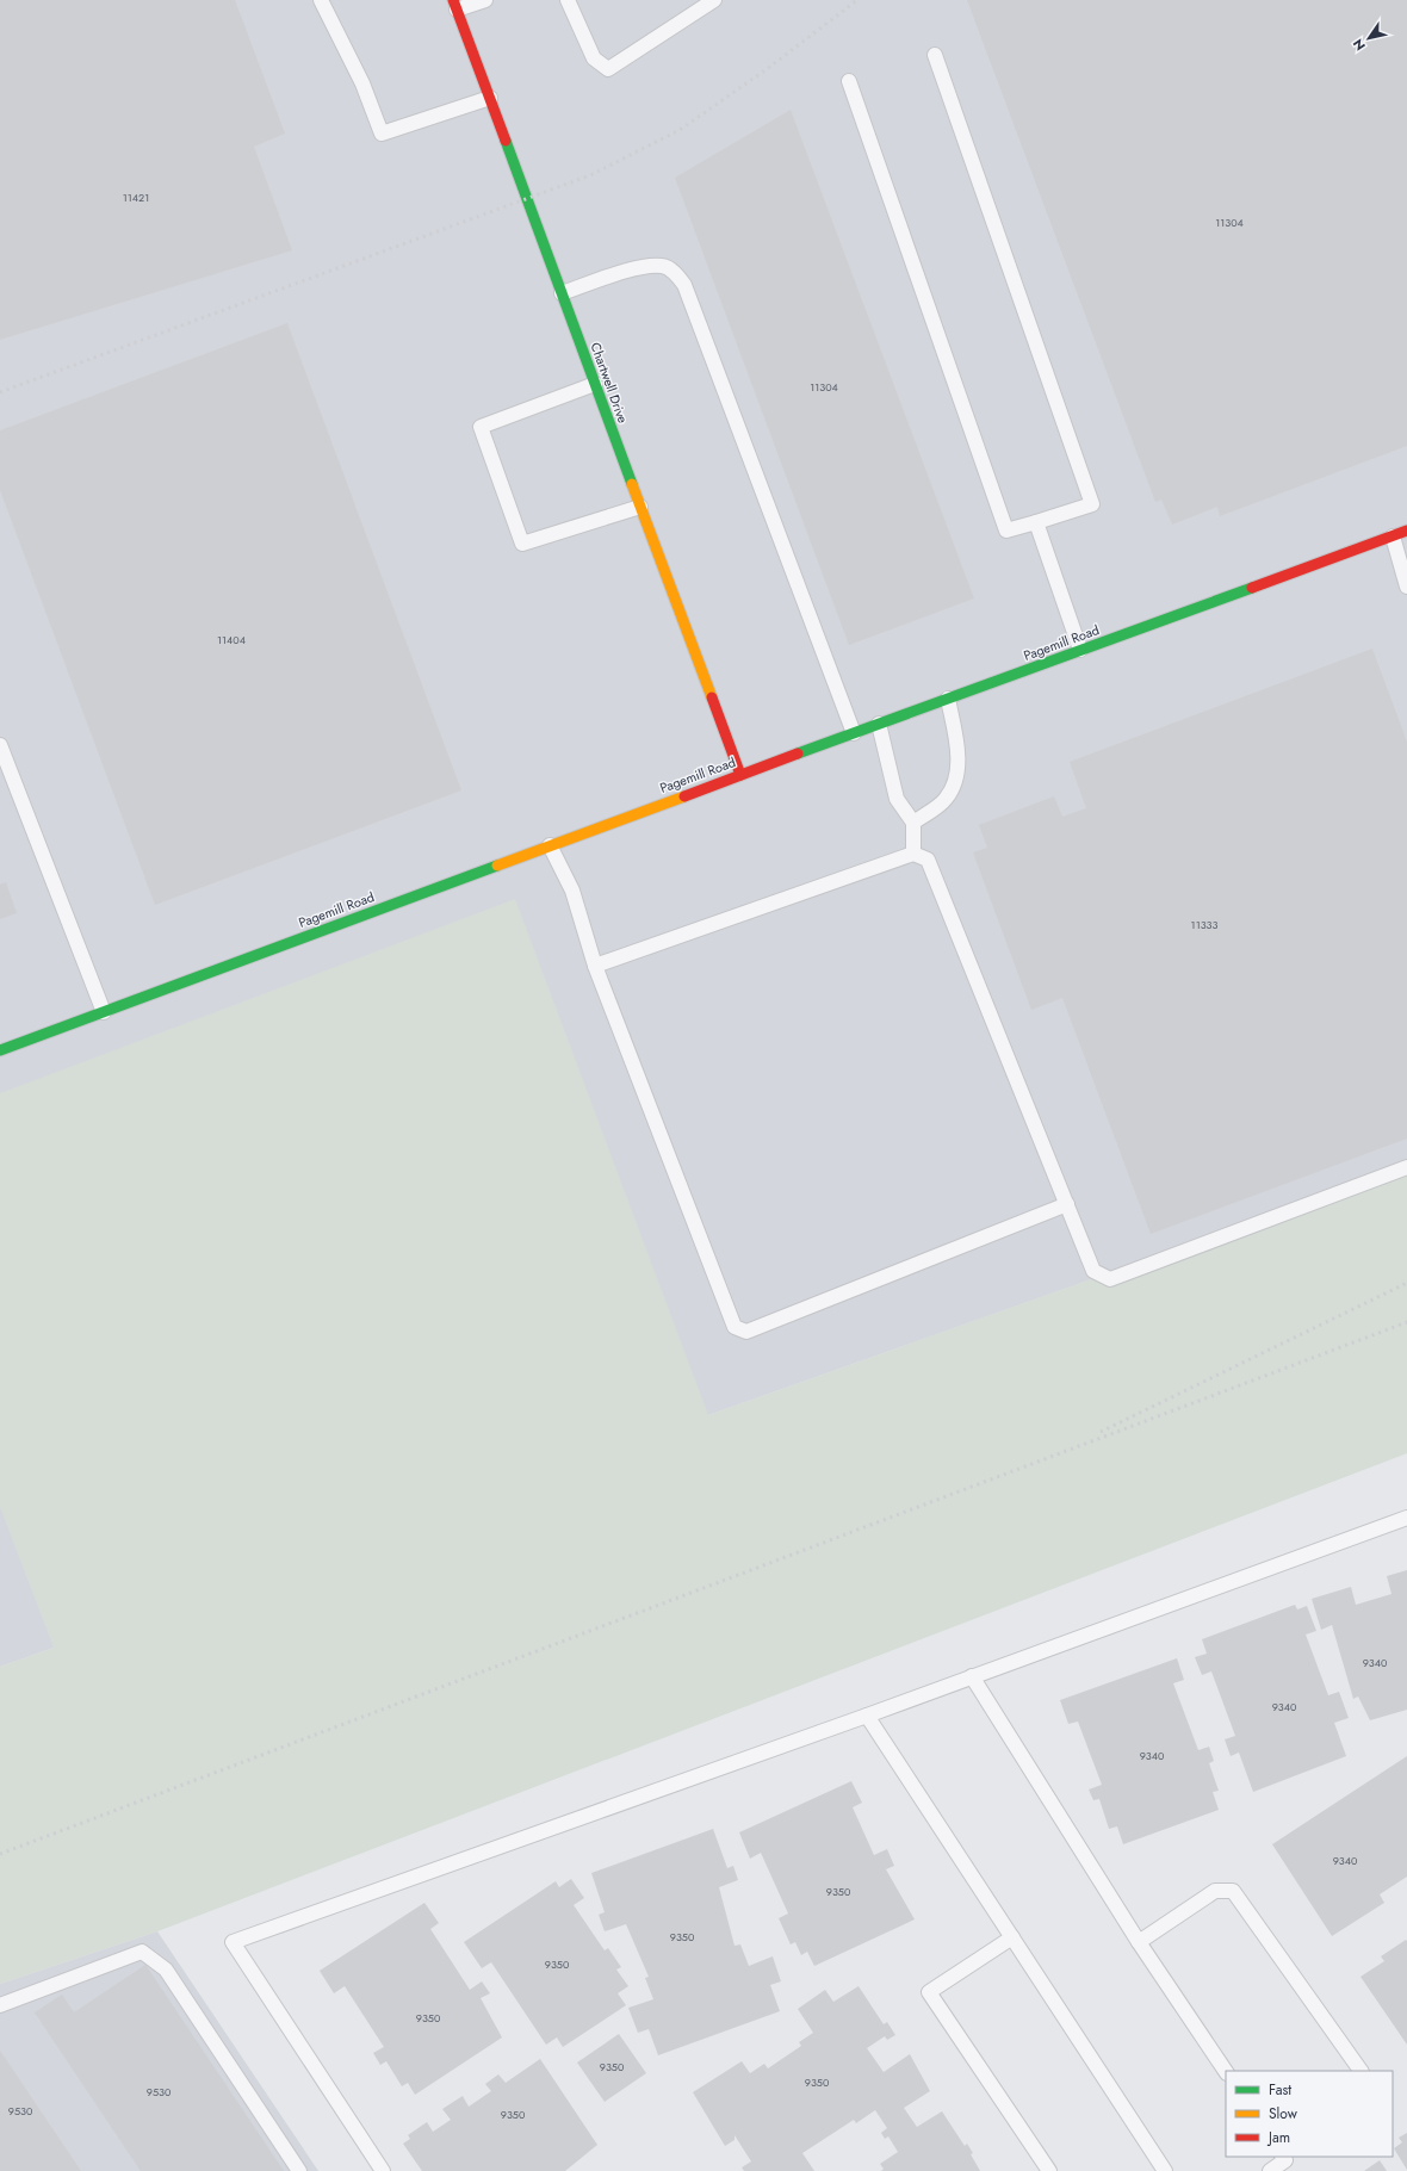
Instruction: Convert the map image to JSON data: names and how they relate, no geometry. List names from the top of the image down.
{
  "streets": {
    "street": ["Chartwell Drive", "Pagemill Road"]
  },
  "crossings": [
    ["Chartwell Drive", "Pagemill Road"]
  ],
  "house_numbers": [
    "11421",
    "11304",
    "11304",
    "11404",
    "11333",
    "9340",
    "9340",
    "9340",
    "9340",
    "9350",
    "9350",
    "9350",
    "9350",
    "9350",
    "9350",
    "9530",
    "9530",
    "9350"
  ],
  "legend": ["Fast", "Slow", "Jam"],
  "north": "bottom left"
}
